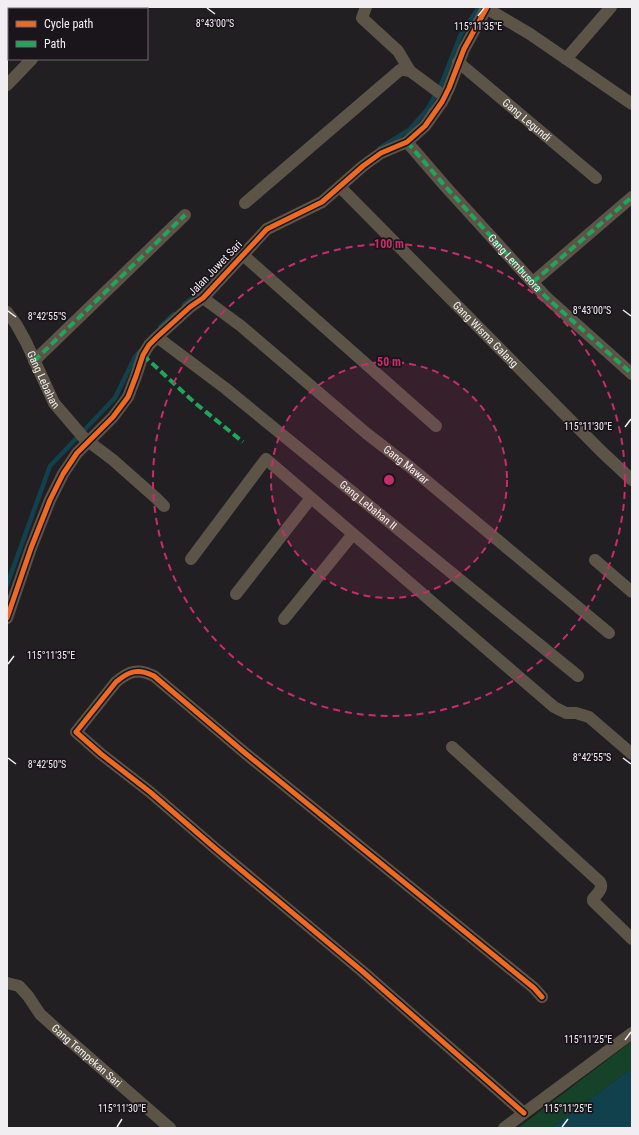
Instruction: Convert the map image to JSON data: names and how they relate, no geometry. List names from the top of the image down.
{
  "streets": {
    "street": [
      "Gang Legundi",
      "Gang Lembusora",
      "Jalan Juwet Sari",
      "Gang Wisma Galang",
      "Gang Lebahan",
      "Gang Mawar",
      "Gang Lebahan II",
      "Gang Tempekan Sari"
    ]
  },
  "crossings": [
    ["Gang Legundi", "Jalan Juwet Sari"],
    ["Gang Lembusora", "Jalan Juwet Sari"],
    ["Jalan Juwet Sari", "Gang Wisma Galang"],
    ["Jalan Juwet Sari", "Gang Lebahan"],
    ["Jalan Juwet Sari", "Gang Mawar"],
    ["Jalan Juwet Sari", "Gang Lebahan II"]
  ],
  "legend": ["Cycle path", "Path"],
  "coordinates": [
    "8°43'00\"S",
    "115°11'35\"E",
    "8°42'55\"S",
    "115°11'30\"E",
    "8°42'50\"S",
    "115°11'25\"E"
  ],
  "rings": ["100 m", "50 m"]
}
